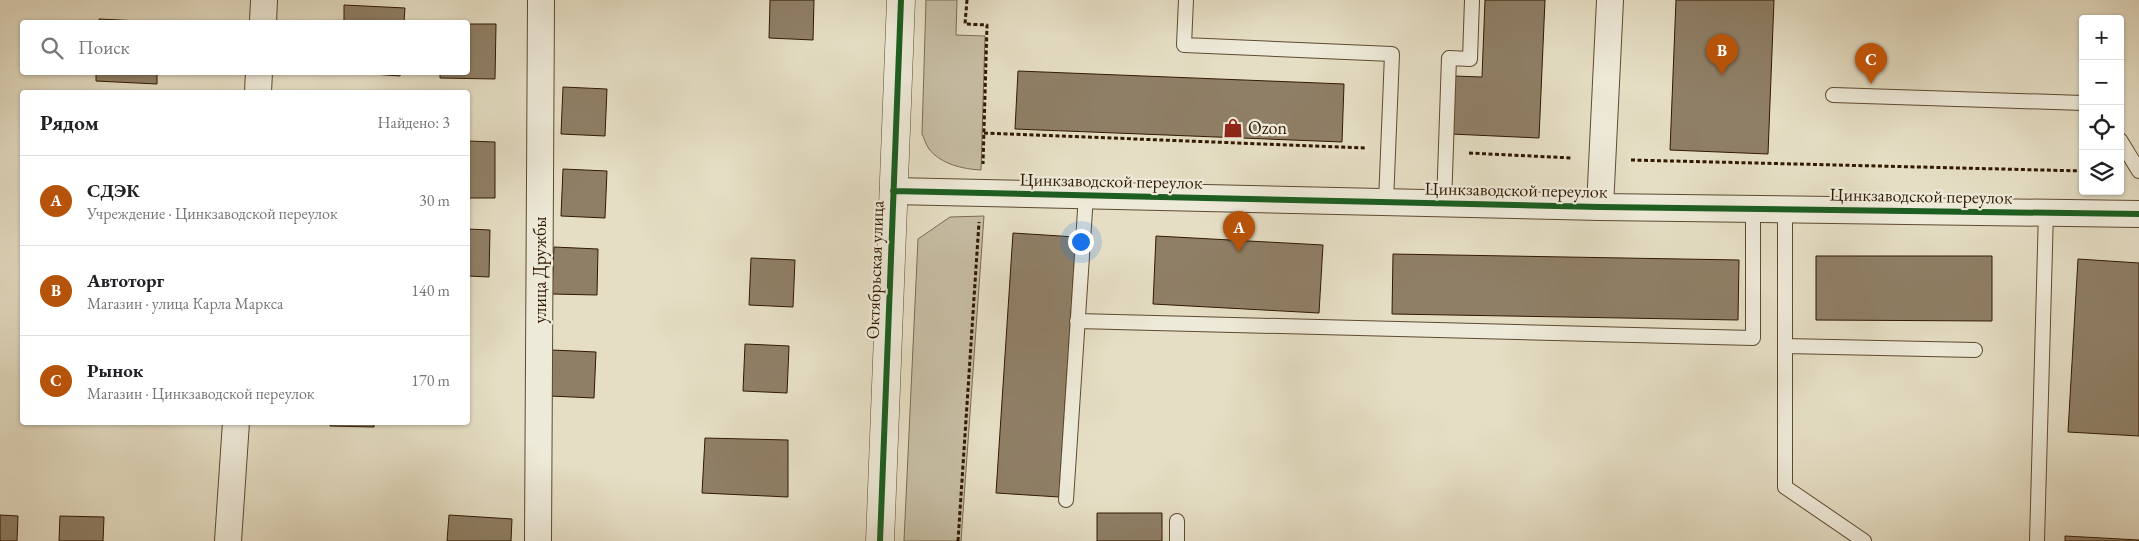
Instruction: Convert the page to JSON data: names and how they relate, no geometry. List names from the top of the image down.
{
  "streets": {
    "street": ["Цинкзаводской переулок", "улица Дружбы", "Октябрьская улица"]
  },
  "crossings": [
    ["Цинкзаводской переулок", "Октябрьская улица"]
  ],
  "places": {
    "shop": ["Ozon"]
  },
  "page": {
    "map_buttons": ["+", "−"],
    "search": "Поиск",
    "pins": ["B", "C", "A"],
    "heading": ["Рядом", "Найдено: 3"],
    "list": [
      {
        "mark": "A",
        "name": "СДЭК",
        "note": "Учреждение · Цинкзаводской переулок",
        "value": "30 m"
      },
      {
        "mark": "B",
        "name": "Автоторг",
        "note": "Магазин · улица Карла Маркса",
        "value": "140 m"
      },
      {
        "mark": "C",
        "name": "Рынок",
        "note": "Магазин · Цинкзаводской переулок",
        "value": "170 m"
      }
    ]
  }
}
